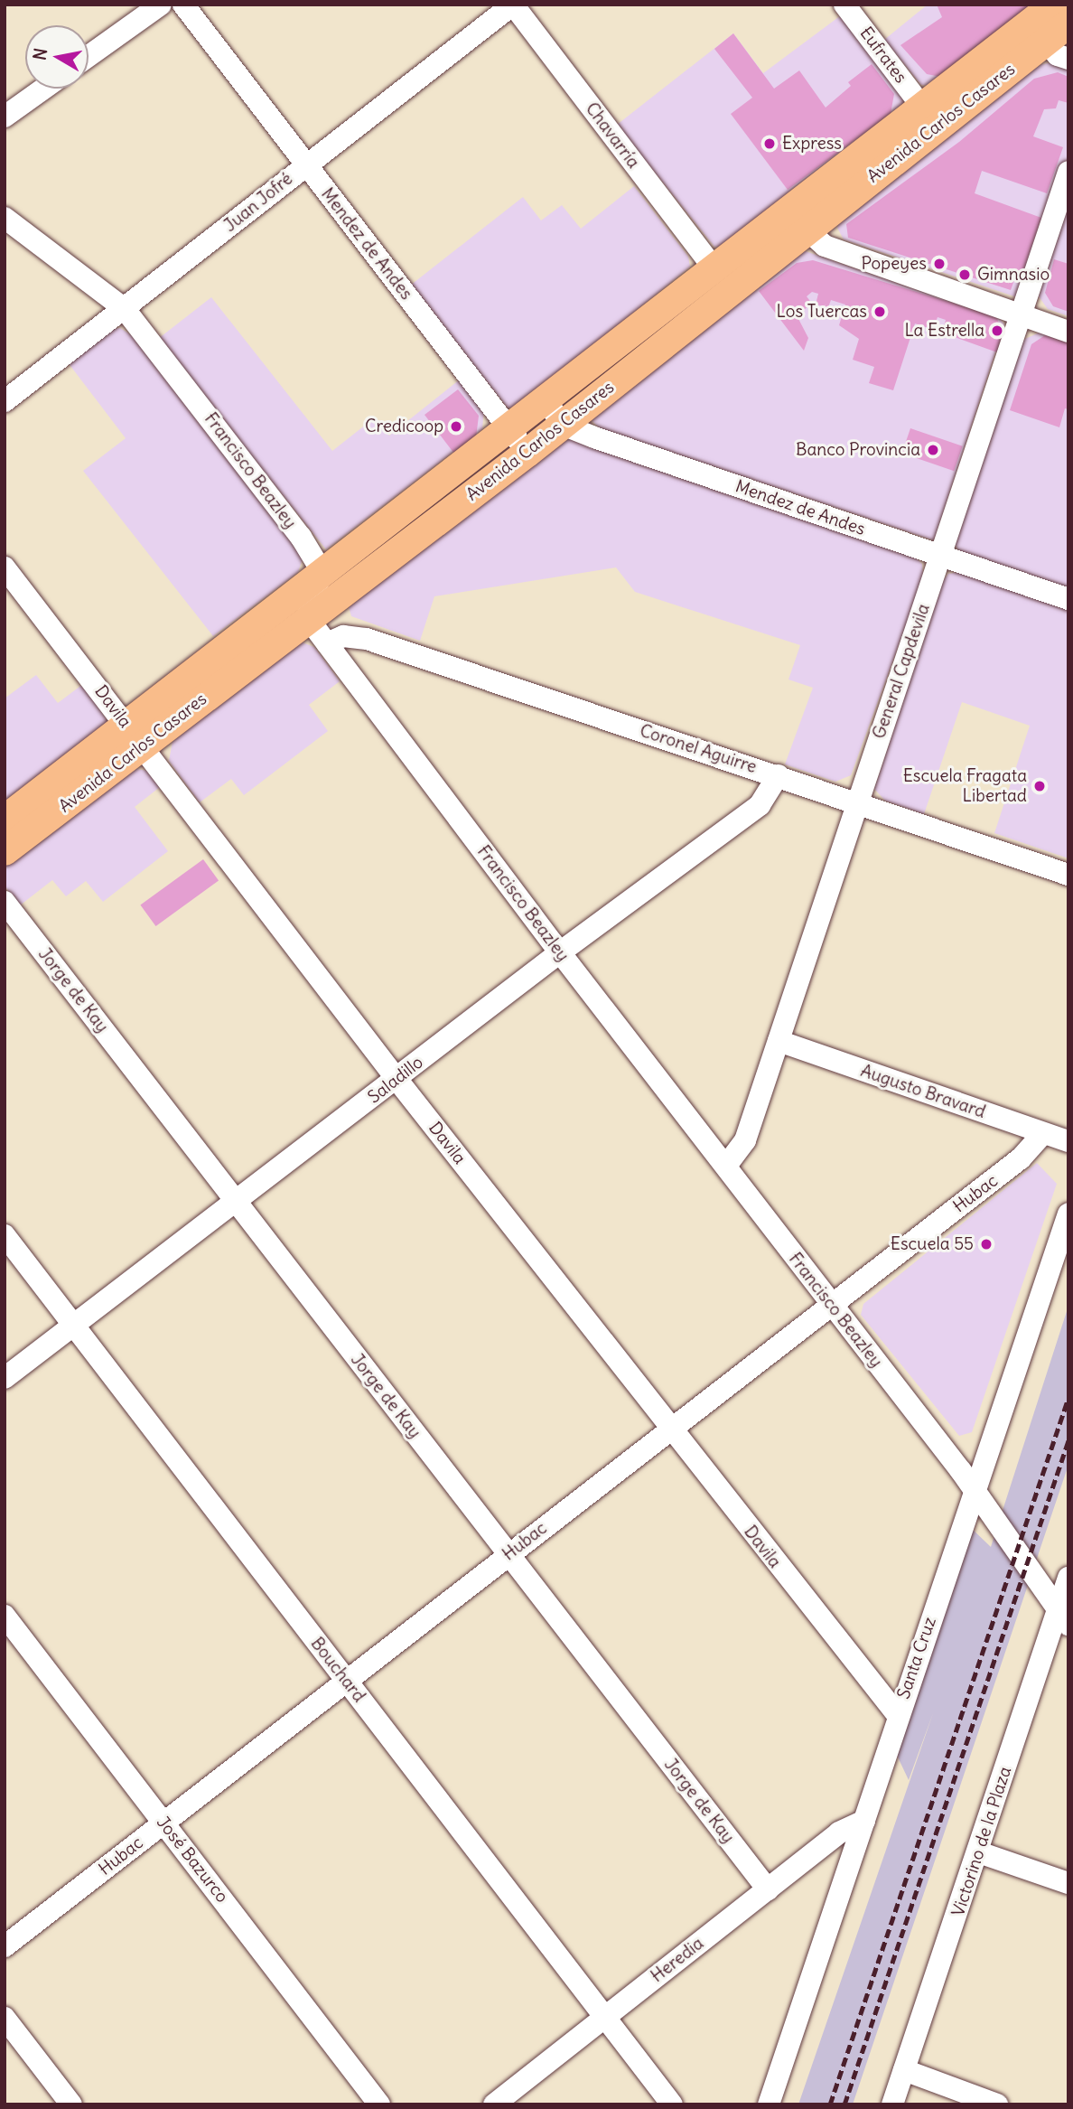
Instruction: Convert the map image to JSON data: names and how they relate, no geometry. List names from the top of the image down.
{
  "streets": {
    "main road": ["Avenida Carlos Casares"],
    "street": [
      "Eufrates",
      "Chavarría",
      "Juan Jofré",
      "Mendez de Andes",
      "Francisco Beazley",
      "General Capdevila",
      "Davila",
      "Coronel Aguirre",
      "Jorge de Kay",
      "Saladillo",
      "Augusto Bravard",
      "Hubac",
      "Santa Cruz",
      "Bouchard",
      "Victorino de la Plaza",
      "José Bazurco",
      "Heredia"
    ]
  },
  "crossings": [
    ["Eufrates", "Avenida Carlos Casares"],
    ["Avenida Carlos Casares", "Chavarría"],
    ["Avenida Carlos Casares", "Mendez de Andes"],
    ["Avenida Carlos Casares", "Francisco Beazley"],
    ["Avenida Carlos Casares", "Davila"],
    ["Chavarría", "Juan Jofré"],
    ["Juan Jofré", "Mendez de Andes"],
    ["Juan Jofré", "Francisco Beazley"],
    ["Mendez de Andes", "General Capdevila"],
    ["Francisco Beazley", "General Capdevila"],
    ["Francisco Beazley", "Coronel Aguirre"],
    ["Francisco Beazley", "Saladillo"],
    ["Francisco Beazley", "Hubac"],
    ["Francisco Beazley", "Santa Cruz"],
    ["Francisco Beazley", "Victorino de la Plaza"],
    ["General Capdevila", "Coronel Aguirre"],
    ["General Capdevila", "Augusto Bravard"],
    ["Davila", "Saladillo"],
    ["Davila", "Hubac"],
    ["Davila", "Santa Cruz"],
    ["Coronel Aguirre", "Saladillo"],
    ["Jorge de Kay", "Saladillo"],
    ["Jorge de Kay", "Hubac"],
    ["Jorge de Kay", "Heredia"],
    ["Saladillo", "Bouchard"],
    ["Augusto Bravard", "Hubac"],
    ["Hubac", "Bouchard"],
    ["Hubac", "José Bazurco"],
    ["Santa Cruz", "Heredia"],
    ["Bouchard", "Heredia"]
  ],
  "places": [
    "Express",
    "Popeyes",
    "Gimnasio",
    "Los Tuercas",
    "La Estrella",
    "Credicoop",
    "Banco Provincia",
    "Escuela Fragata Libertad",
    "Escuela 55"
  ],
  "north": "left"
}
